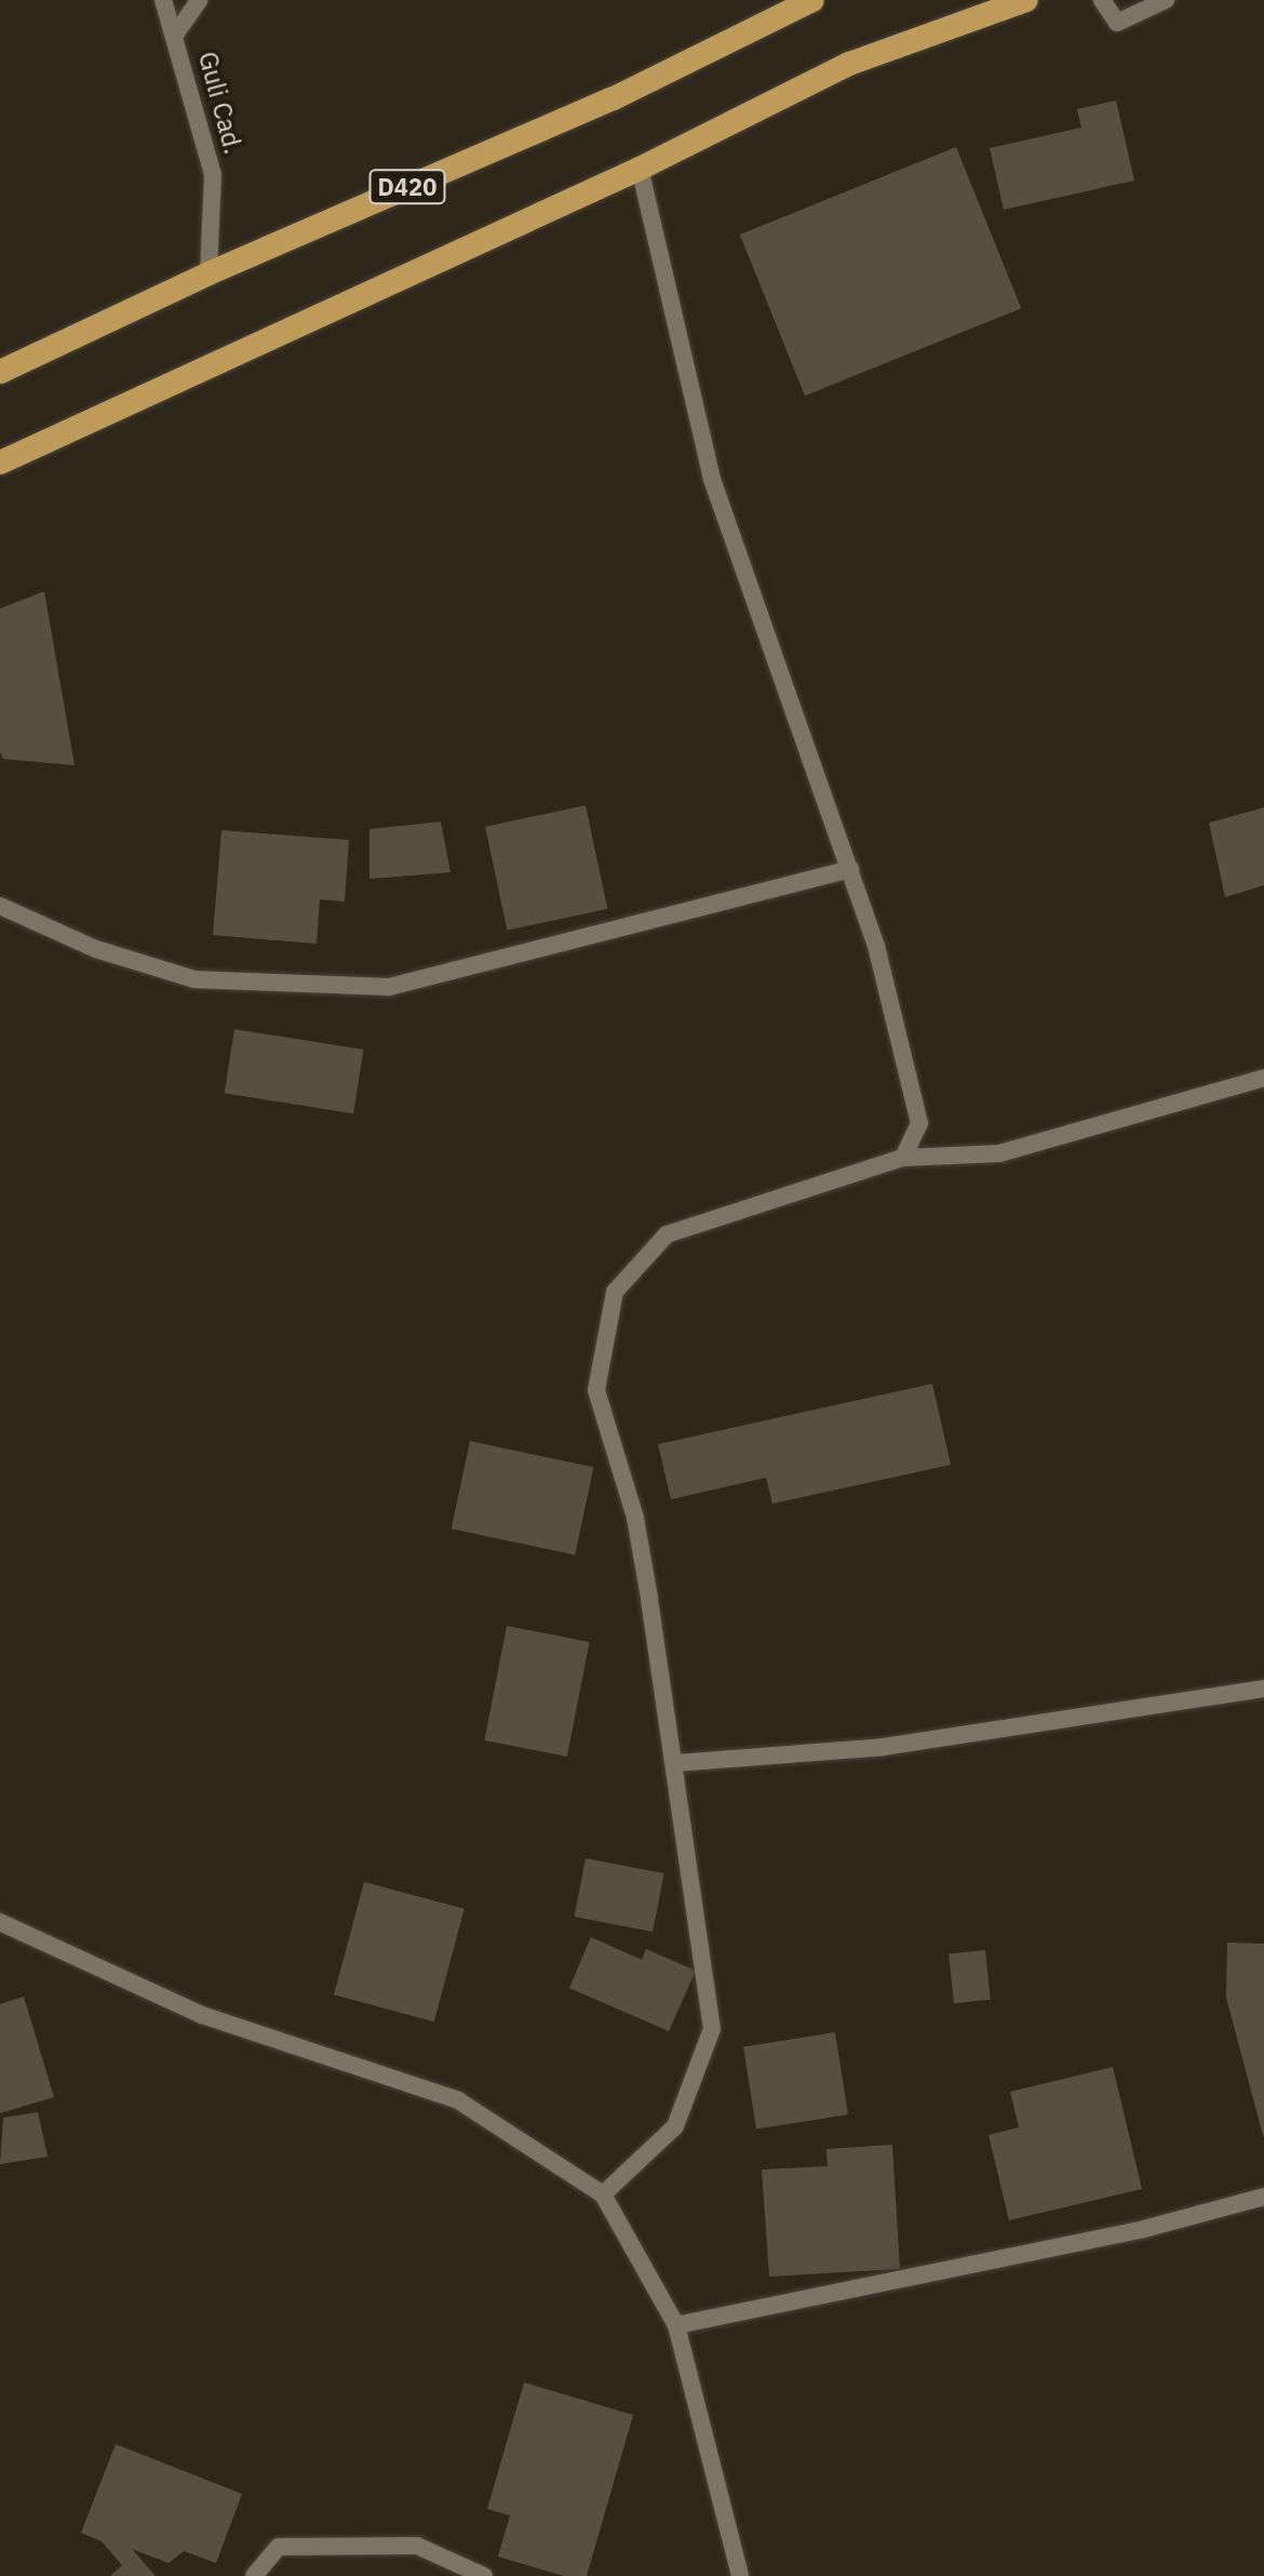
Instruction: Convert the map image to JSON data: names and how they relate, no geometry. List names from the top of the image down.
{
  "streets": {
    "highway": ["D420"],
    "street": ["Guli Cad."]
  },
  "crossings": [
    ["Guli Cad.", "D420"]
  ]
}
